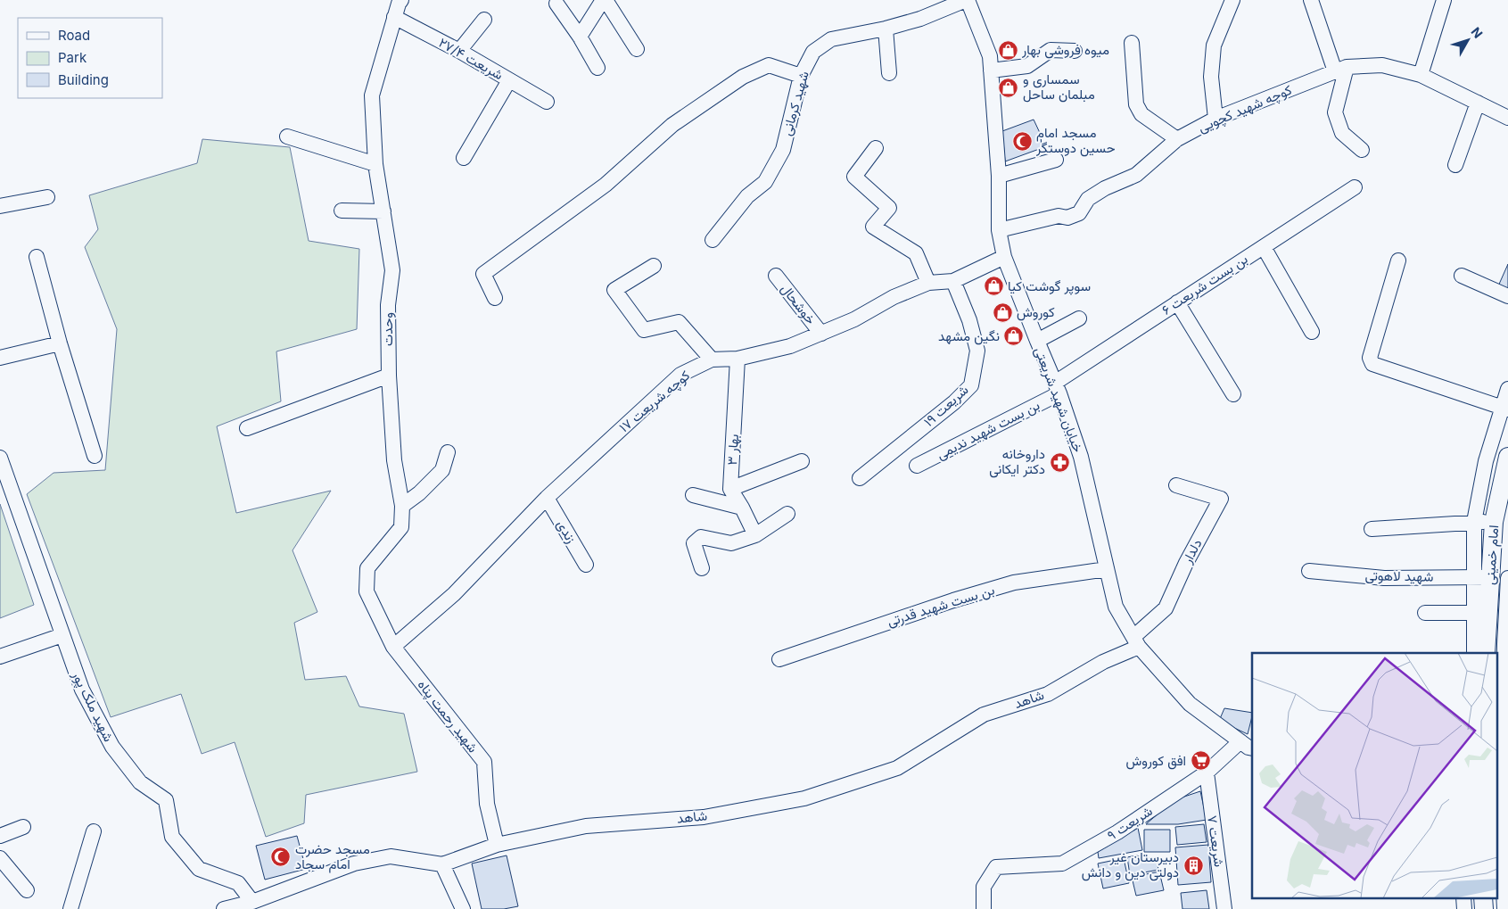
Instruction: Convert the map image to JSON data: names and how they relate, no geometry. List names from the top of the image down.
{
  "streets": {
    "main road": ["امام خمینی"],
    "street": [
      "شریعت ۲۷/۴",
      "شهید کرمانی",
      "کوچه شهید کچویی",
      "بن بست شریعت ۶",
      "خوشحال",
      "وحدت",
      "خیابان شهید شریعتی",
      "کوچه شریعت ۱۷",
      "شریعت ۱۹",
      "بن بست شهید ندیمی",
      "بهار ۳",
      "زندی",
      "دلدار",
      "شهید لاهوتی",
      "بن بست شهید قدرتی",
      "شاهد",
      "شهید ملک پور",
      "شهید رحمت پناه",
      "شریعت ۹",
      "شریعت ۷"
    ]
  },
  "crossings": [
    ["شریعت ۲۷/۴", "وحدت"],
    ["شهید کرمانی", "خیابان شهید شریعتی"],
    ["کوچه شهید کچویی", "خیابان شهید شریعتی"],
    ["بن بست شریعت ۶", "خیابان شهید شریعتی"],
    ["بن بست شریعت ۶", "بن بست شهید ندیمی"],
    ["خوشحال", "کوچه شریعت ۱۷"],
    ["وحدت", "کوچه شریعت ۱۷"],
    ["وحدت", "شهید رحمت پناه"],
    ["خیابان شهید شریعتی", "کوچه شریعت ۱۷"],
    ["خیابان شهید شریعتی", "بن بست شهید ندیمی"],
    ["خیابان شهید شریعتی", "دلدار"],
    ["خیابان شهید شریعتی", "بن بست شهید قدرتی"],
    ["خیابان شهید شریعتی", "شاهد"],
    ["خیابان شهید شریعتی", "شریعت ۹"],
    ["کوچه شریعت ۱۷", "شریعت ۱۹"],
    ["کوچه شریعت ۱۷", "بهار ۳"],
    ["کوچه شریعت ۱۷", "زندی"],
    ["کوچه شریعت ۱۷", "شهید رحمت پناه"],
    ["دلدار", "شاهد"],
    ["امام خمینی", "شهید لاهوتی"],
    ["شاهد", "شهید ملک پور"],
    ["شاهد", "شهید رحمت پناه"],
    ["شریعت ۹", "شریعت ۷"]
  ],
  "places": {
    "shop": [
      "میوه فروشی بهار",
      "سمساری و مبلمان ساحل",
      "سوپر گوشت کیا",
      "کوروش",
      "نگین مشهد"
    ],
    "mosque": ["مسجد امام حسین دوستگر", "مسجد حضرت امام سجاد"],
    "pharmacy": ["داروخانه دکتر ایکانی"],
    "supermarket": ["افق کوروش"],
    "building": ["دبیرستان غیر دولتی دین و دانش"]
  },
  "legend": ["Road", "Park", "Building"],
  "north": "top right"
}
